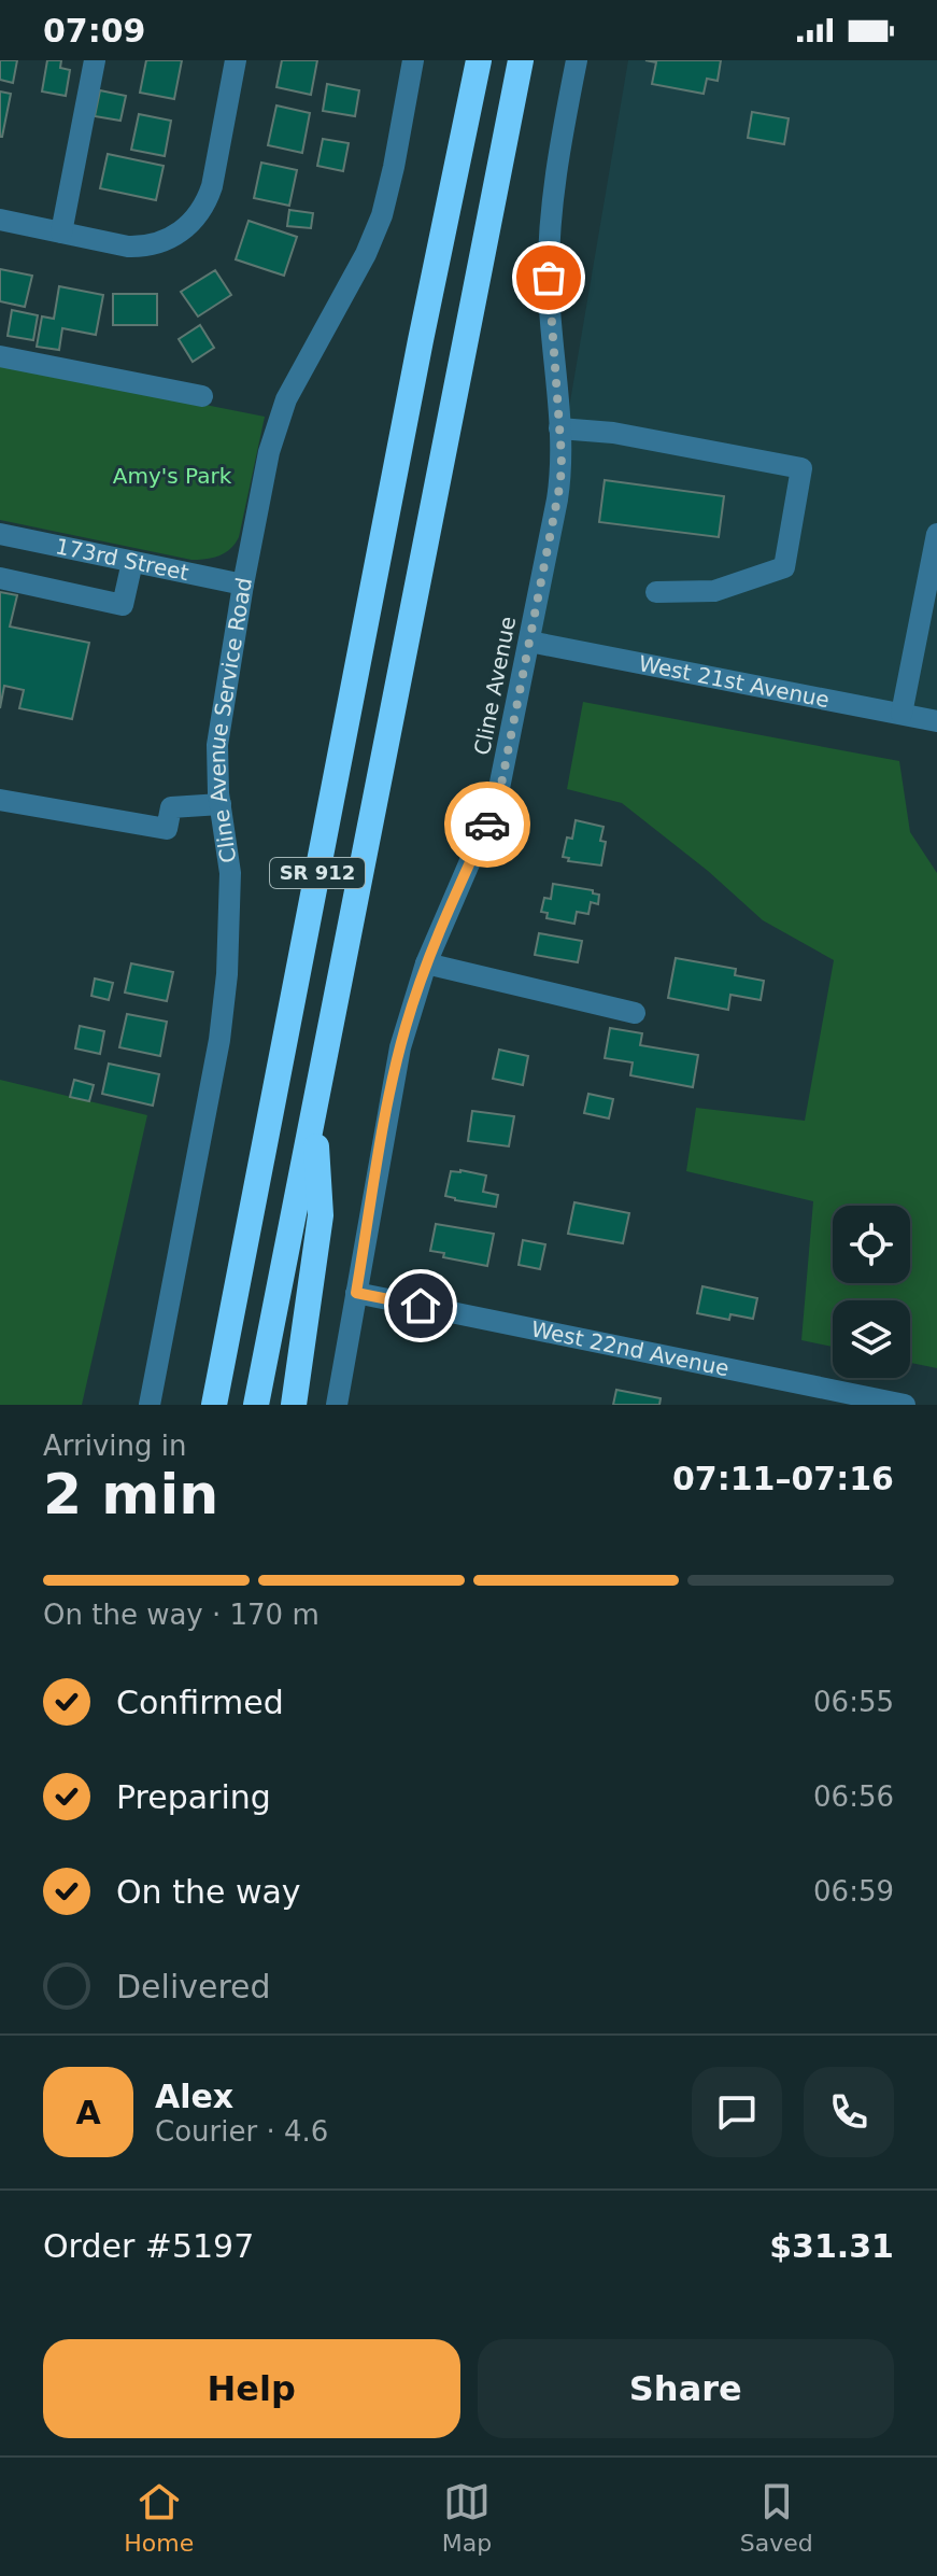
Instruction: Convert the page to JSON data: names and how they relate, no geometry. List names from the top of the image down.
{
  "streets": {
    "highway": ["SR 912"],
    "street": [
      "173rd Street",
      "West 21st Avenue",
      "Cline Avenue",
      "Cline Avenue Service Road",
      "West 22nd Avenue"
    ]
  },
  "crossings": [
    ["173rd Street", "Cline Avenue Service Road"],
    ["West 21st Avenue", "Cline Avenue"],
    ["Cline Avenue", "West 22nd Avenue"]
  ],
  "parks": ["Amy's Park"],
  "page": {
    "status": "07:09",
    "heading": ["2 min", "Arriving in", "07:11–07:16"],
    "panel": [
      "Alex",
      "Courier · 4.6",
      "Order #5197",
      "$31.31"
    ],
    "bar": "On the way · 170 m",
    "list": [
      ["Confirmed", "06:55"],
      ["Preparing", "06:56"],
      ["On the way", "06:59"],
      "Delivered"
    ],
    "round": "A",
    "buttons": ["Help", "Share"],
    "tabs": ["Home", "Map", "Saved"]
  }
}
